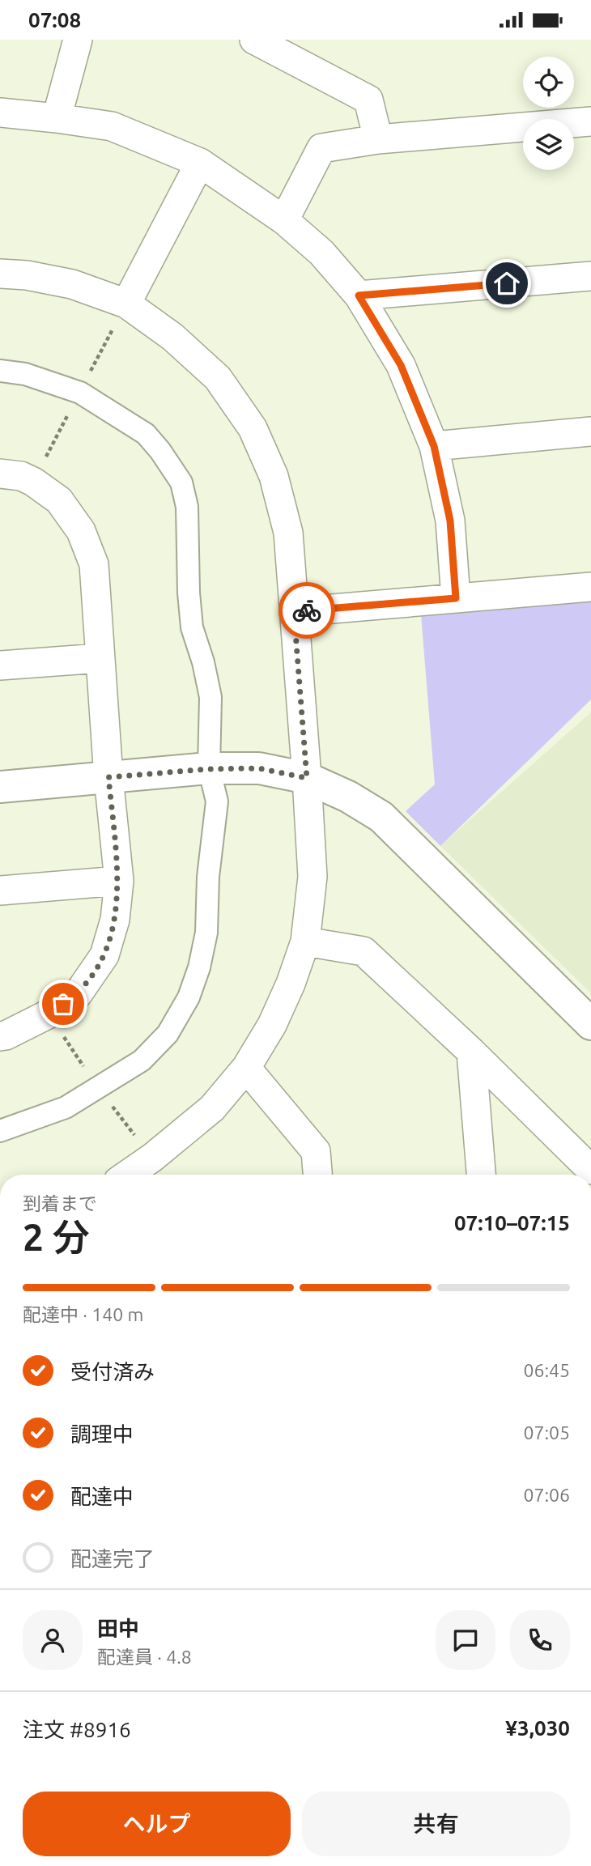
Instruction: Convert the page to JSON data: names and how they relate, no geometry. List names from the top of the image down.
{
  "page": {
    "status": "07:08",
    "heading": ["2 分", "到着まで", "07:10–07:15"],
    "panel": [
      "田中",
      "配達員 · 4.8",
      "注文 #8916",
      "¥3,030"
    ],
    "bar": "配達中 · 140 m",
    "list": [
      ["受付済み", "06:45"],
      ["調理中", "07:05"],
      ["配達中", "07:06"],
      "配達完了"
    ],
    "buttons": ["ヘルプ", "共有"]
  }
}
